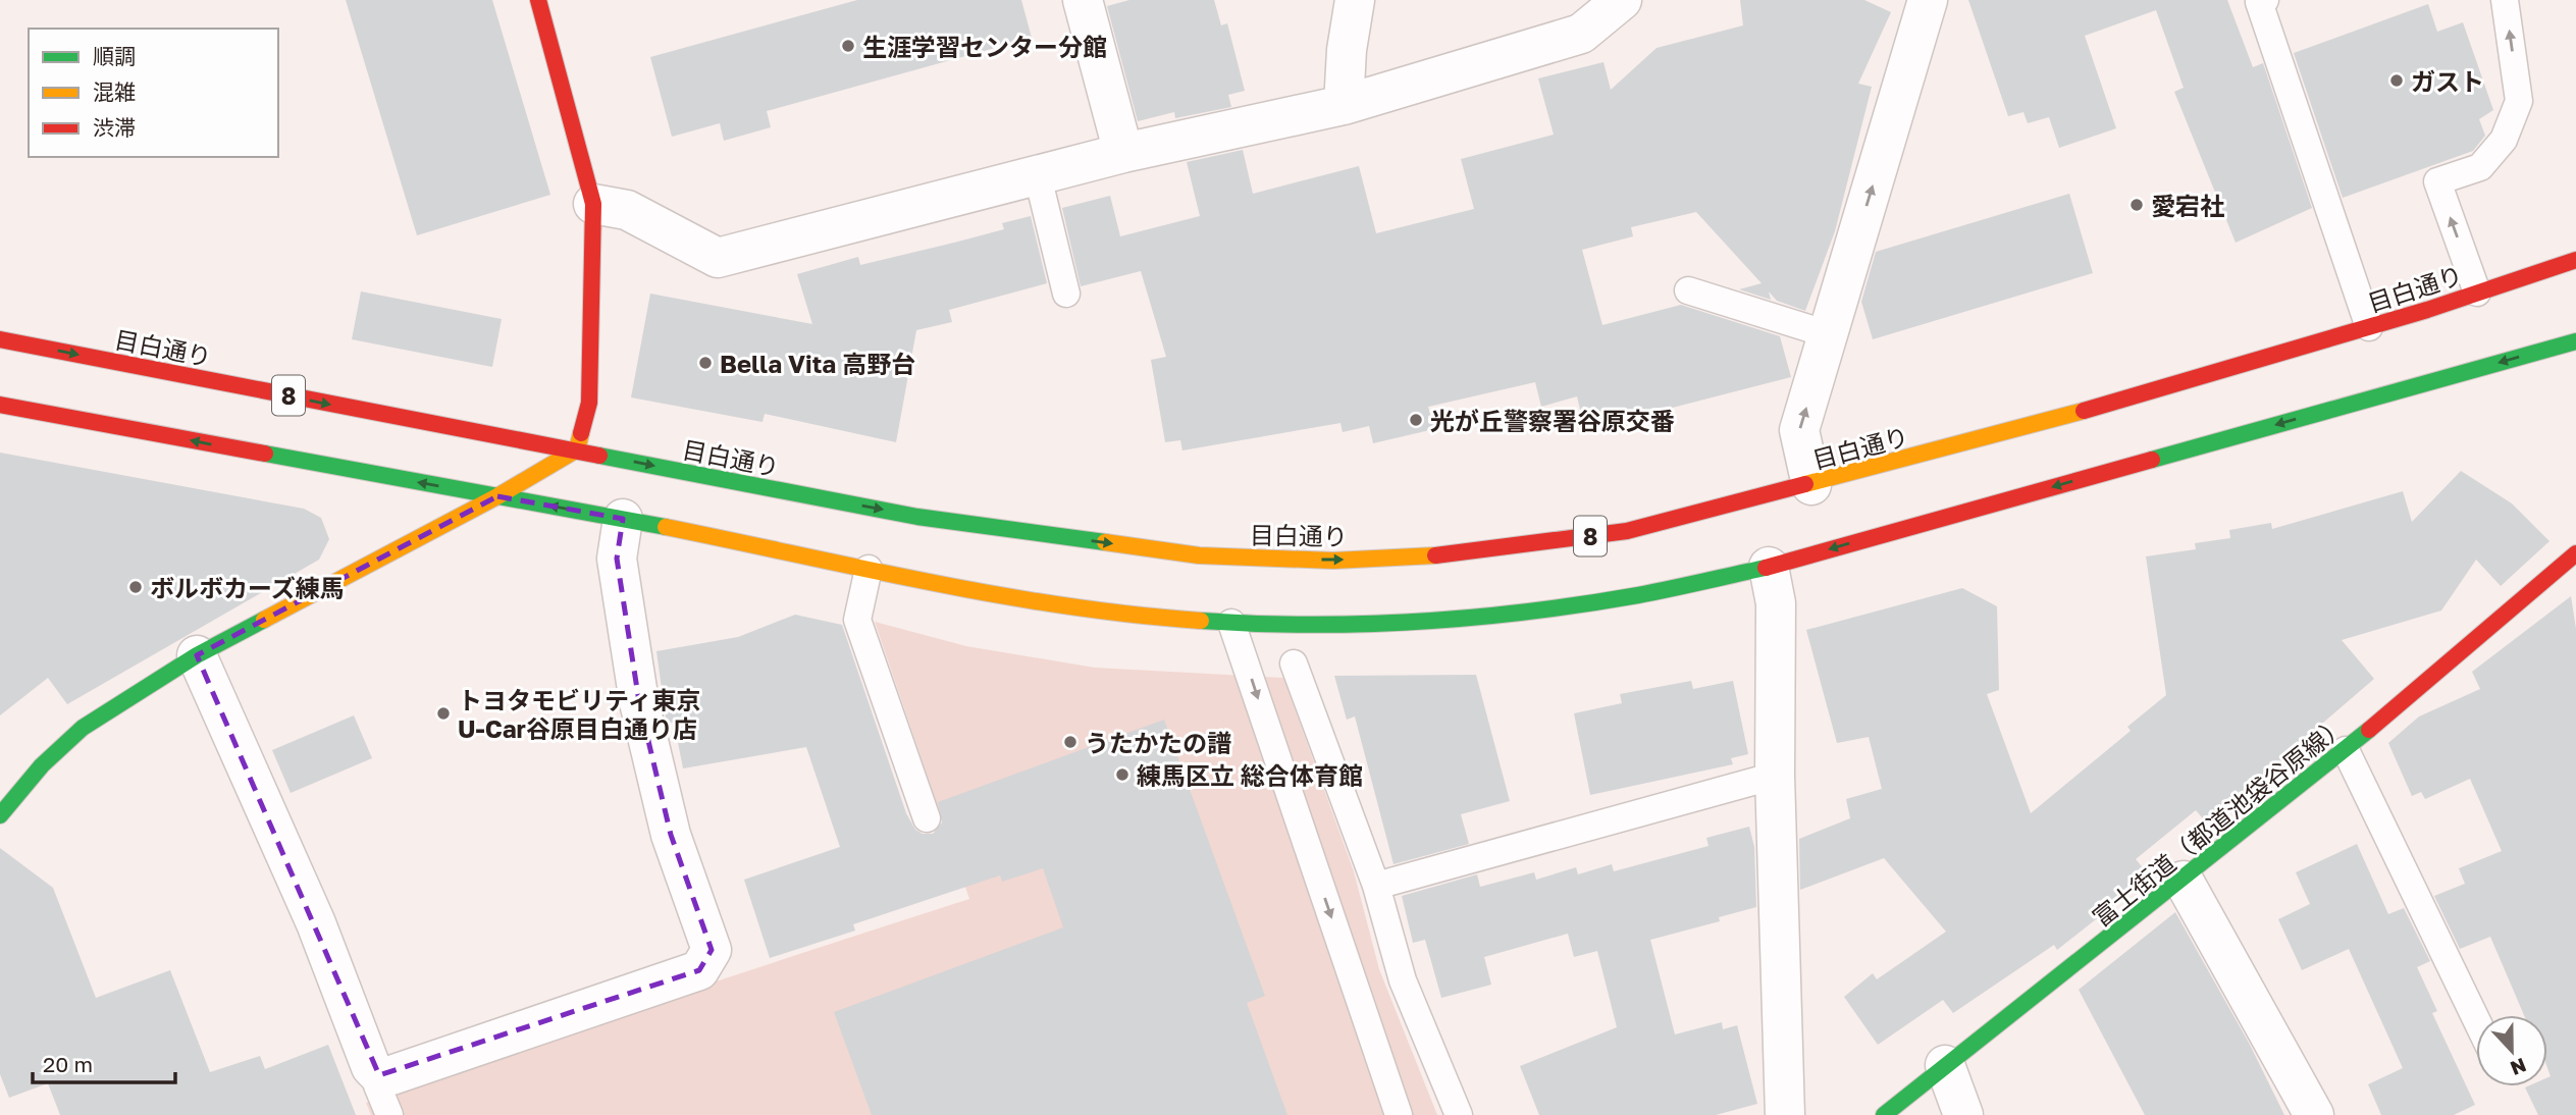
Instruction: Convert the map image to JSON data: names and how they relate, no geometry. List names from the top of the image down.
{
  "streets": {
    "main road": ["目白通り", "8", "富士街道（都道池袋谷原線）"]
  },
  "places": [
    "生涯学習センター分館",
    "ガスト",
    "愛宕社",
    "Bella Vita 高野台",
    "光が丘警察署谷原交番",
    "ボルボカーズ練馬",
    "トヨタモビリティ東京 U-Car谷原目白通り店",
    "うたかたの譜",
    "練馬区立 総合体育館"
  ],
  "legend": ["順調", "混雑", "渋滞"],
  "scale_bar": "20 m",
  "north": "bottom"
}
